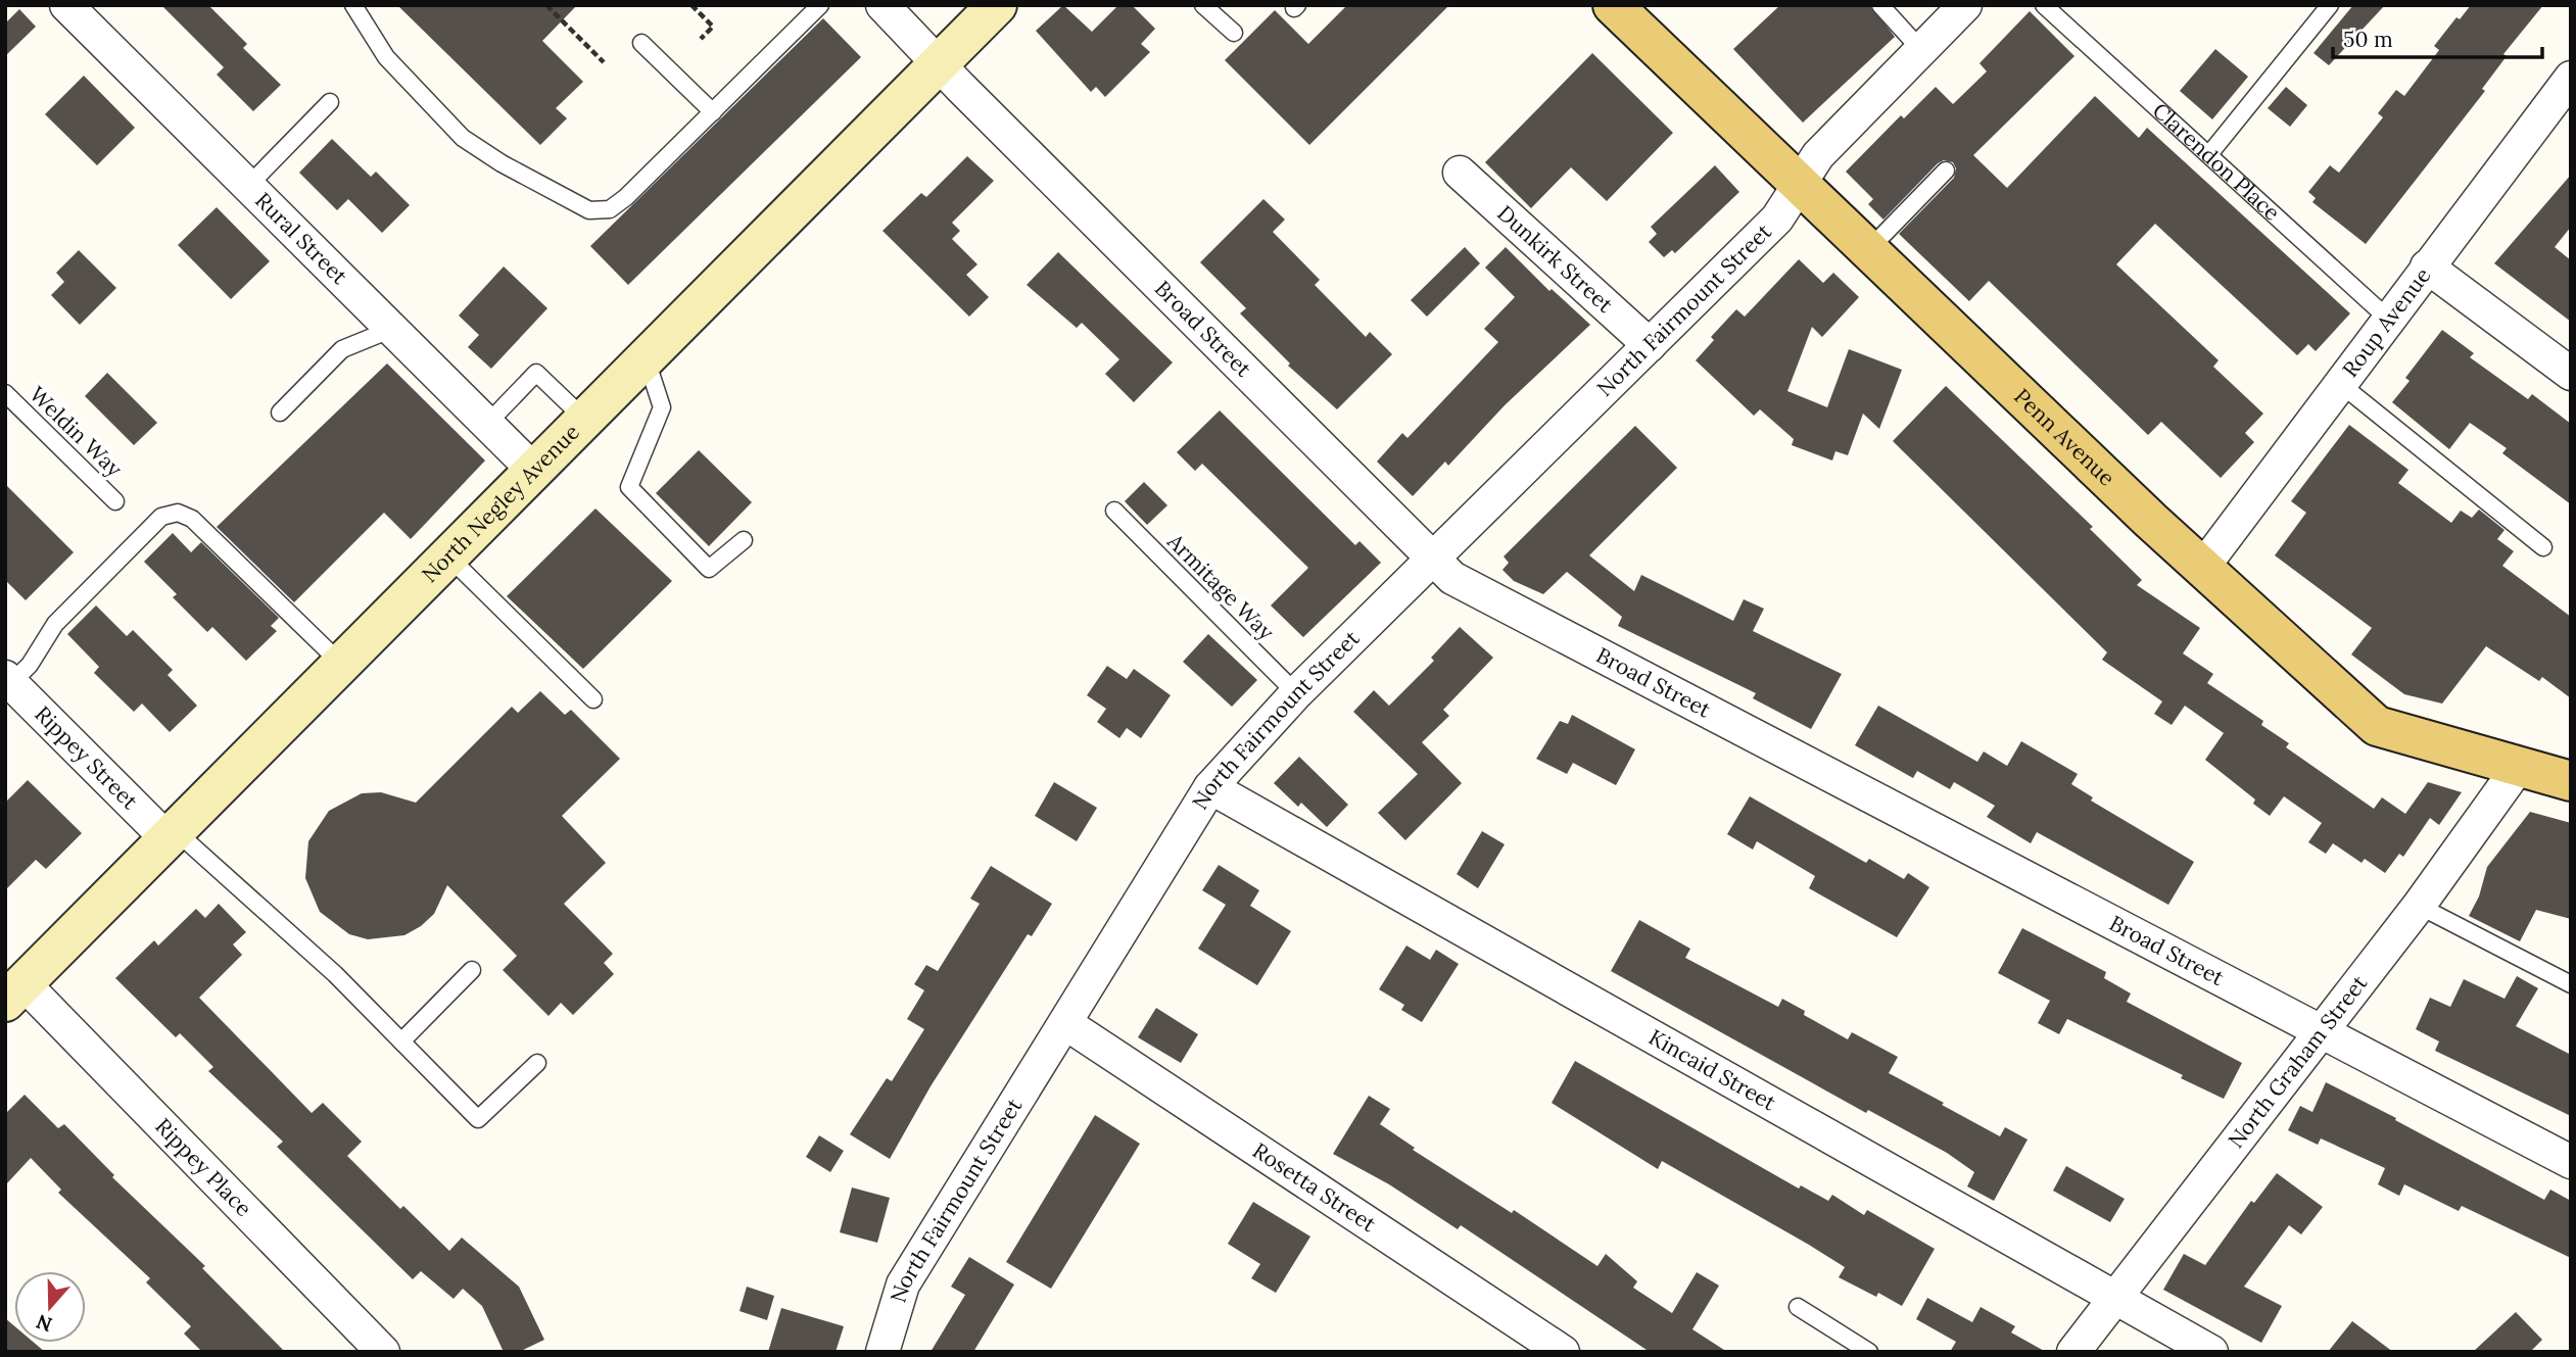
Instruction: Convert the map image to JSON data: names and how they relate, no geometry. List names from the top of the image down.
{
  "streets": {
    "main road": ["Penn Avenue", "North Negley Avenue"],
    "street": [
      "Rural Street",
      "Dunkirk Street",
      "North Fairmount Street",
      "Roup Avenue",
      "Broad Street",
      "Rippey Street",
      "North Graham Street",
      "Kincaid Street",
      "Rippey Place",
      "Rosetta Street"
    ],
    "lane": ["Clarendon Place", "Weldin Way", "Armitage Way"]
  },
  "crossings": [
    ["Clarendon Place", "Roup Avenue"],
    ["Rural Street", "North Negley Avenue"],
    ["Dunkirk Street", "North Fairmount Street"],
    ["North Fairmount Street", "Broad Street"],
    ["North Fairmount Street", "Penn Avenue"],
    ["North Fairmount Street", "Armitage Way"],
    ["North Fairmount Street", "Kincaid Street"],
    ["North Fairmount Street", "Rosetta Street"],
    ["Roup Avenue", "Penn Avenue"],
    ["Broad Street", "North Negley Avenue"],
    ["Broad Street", "North Graham Street"],
    ["Penn Avenue", "North Graham Street"],
    ["North Negley Avenue", "Rippey Street"],
    ["North Negley Avenue", "Rippey Place"],
    ["North Graham Street", "Kincaid Street"]
  ],
  "scale_bar": "50 m",
  "north": "bottom"
}
